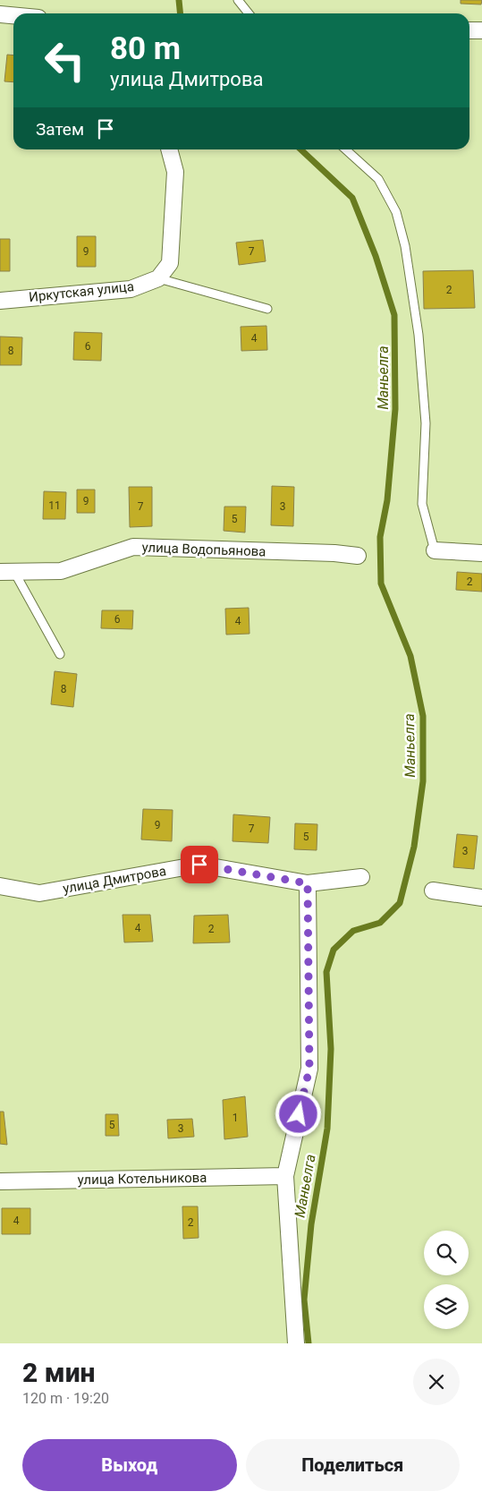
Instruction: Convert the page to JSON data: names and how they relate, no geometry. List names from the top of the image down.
{
  "streets": {
    "street": [
      "Иркутская улица",
      "улица Водопьянова",
      "улица Дмитрова",
      "улица Котельникова"
    ]
  },
  "water": ["Маньелга"],
  "house_numbers": [
    "9",
    "7",
    "2",
    "4",
    "6",
    "8",
    "9",
    "11",
    "7",
    "3",
    "5",
    "2",
    "6",
    "4",
    "8",
    "9",
    "7",
    "5",
    "3",
    "4",
    "2",
    "1",
    "5",
    "3",
    "4",
    "2"
  ],
  "page": {
    "turn": ["80 m", "улица Дмитрова"],
    "then": "Затем",
    "heading": ["2 мин", "120 m · 19:20"],
    "buttons": ["Выход", "Поделиться"]
  }
}
